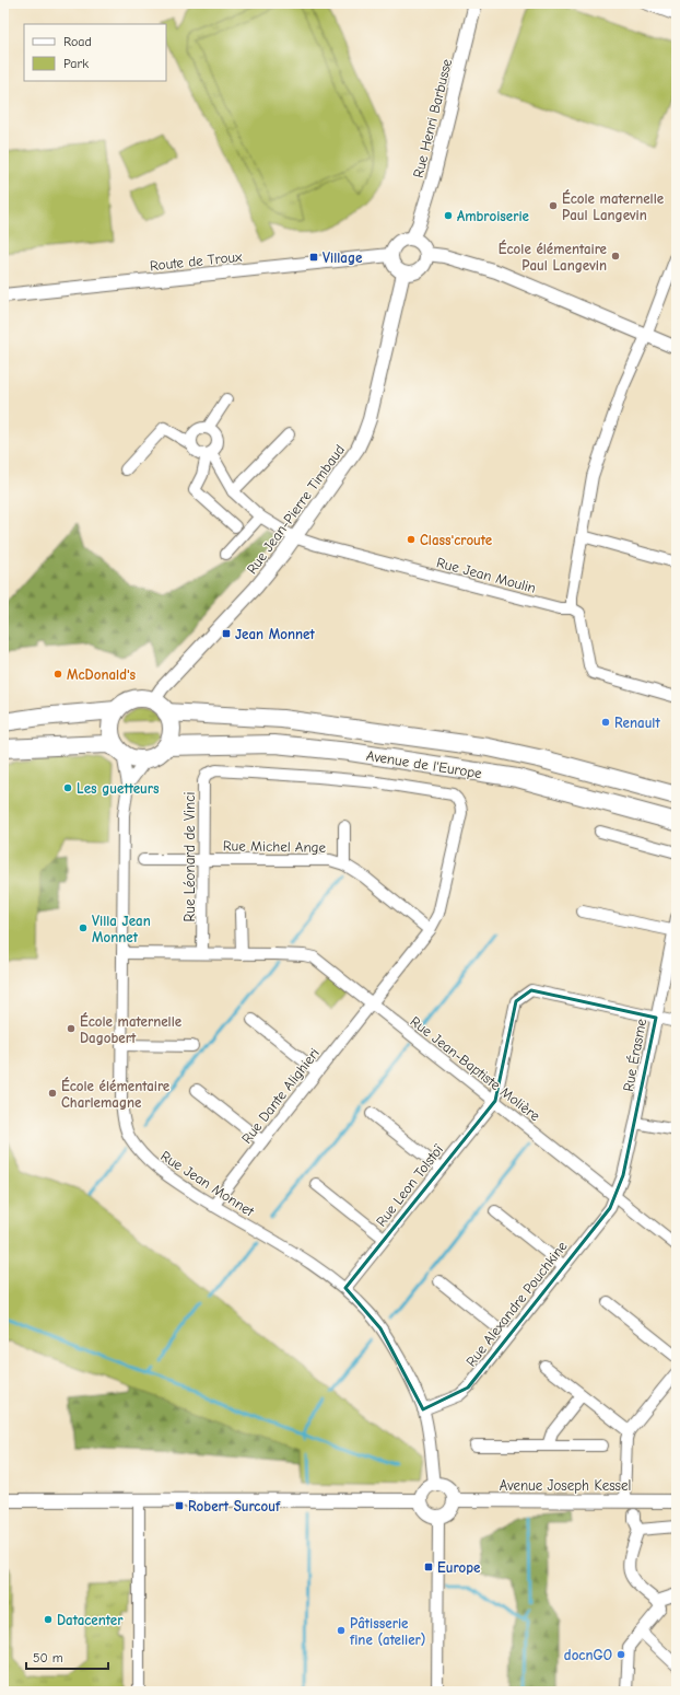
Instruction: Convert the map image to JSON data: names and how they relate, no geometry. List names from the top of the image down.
{
  "streets": {
    "main road": ["Avenue de l'Europe"],
    "street": [
      "Rue Henri Barbusse",
      "Route de Troux",
      "Rue Jean-Pierre Timbaud",
      "Rue Jean Moulin",
      "Rue Michel Ange",
      "Rue Léonard de Vinci",
      "Rue Érasme",
      "Rue Jean-Baptiste Molière",
      "Rue Dante Alighieri",
      "Rue Jean Monnet",
      "Rue Leon Tolstoï",
      "Rue Alexandre Pouchkine",
      "Avenue Joseph Kessel"
    ]
  },
  "crossings": [
    ["Rue Henri Barbusse", "Route de Troux"],
    ["Rue Henri Barbusse", "Rue Jean-Pierre Timbaud"],
    ["Route de Troux", "Rue Jean-Pierre Timbaud"],
    ["Rue Jean-Pierre Timbaud", "Rue Jean Moulin"],
    ["Rue Jean-Pierre Timbaud", "Avenue de l'Europe"],
    ["Rue Jean-Pierre Timbaud", "Rue Jean Monnet"],
    ["Avenue de l'Europe", "Rue Jean Monnet"],
    ["Rue Michel Ange", "Rue Léonard de Vinci"],
    ["Rue Léonard de Vinci", "Rue Jean-Baptiste Molière"],
    ["Rue Léonard de Vinci", "Rue Dante Alighieri"],
    ["Rue Érasme", "Rue Jean-Baptiste Molière"],
    ["Rue Érasme", "Rue Alexandre Pouchkine"],
    ["Rue Jean-Baptiste Molière", "Rue Dante Alighieri"],
    ["Rue Jean-Baptiste Molière", "Rue Jean Monnet"],
    ["Rue Jean-Baptiste Molière", "Rue Leon Tolstoï"],
    ["Rue Jean-Baptiste Molière", "Rue Alexandre Pouchkine"],
    ["Rue Dante Alighieri", "Rue Jean Monnet"],
    ["Rue Jean Monnet", "Rue Leon Tolstoï"],
    ["Rue Jean Monnet", "Rue Alexandre Pouchkine"],
    ["Rue Jean Monnet", "Avenue Joseph Kessel"]
  ],
  "places": {
    "other": [
      "École maternelle Paul Langevin",
      "Ambroiserie",
      "École élémentaire Paul Langevin",
      "Class'croute",
      "McDonald's",
      "Renault",
      "Les guetteurs",
      "Villa Jean Monnet",
      "École maternelle Dagobert",
      "École élémentaire Charlemagne",
      "Datacenter",
      "Pâtisserie fine (atelier)",
      "docnGO"
    ],
    "transit": [
      "Village",
      "Jean Monnet",
      "Robert Surcouf",
      "Europe"
    ]
  },
  "legend": ["Road", "Park"],
  "scale_bar": "50 m"
}
